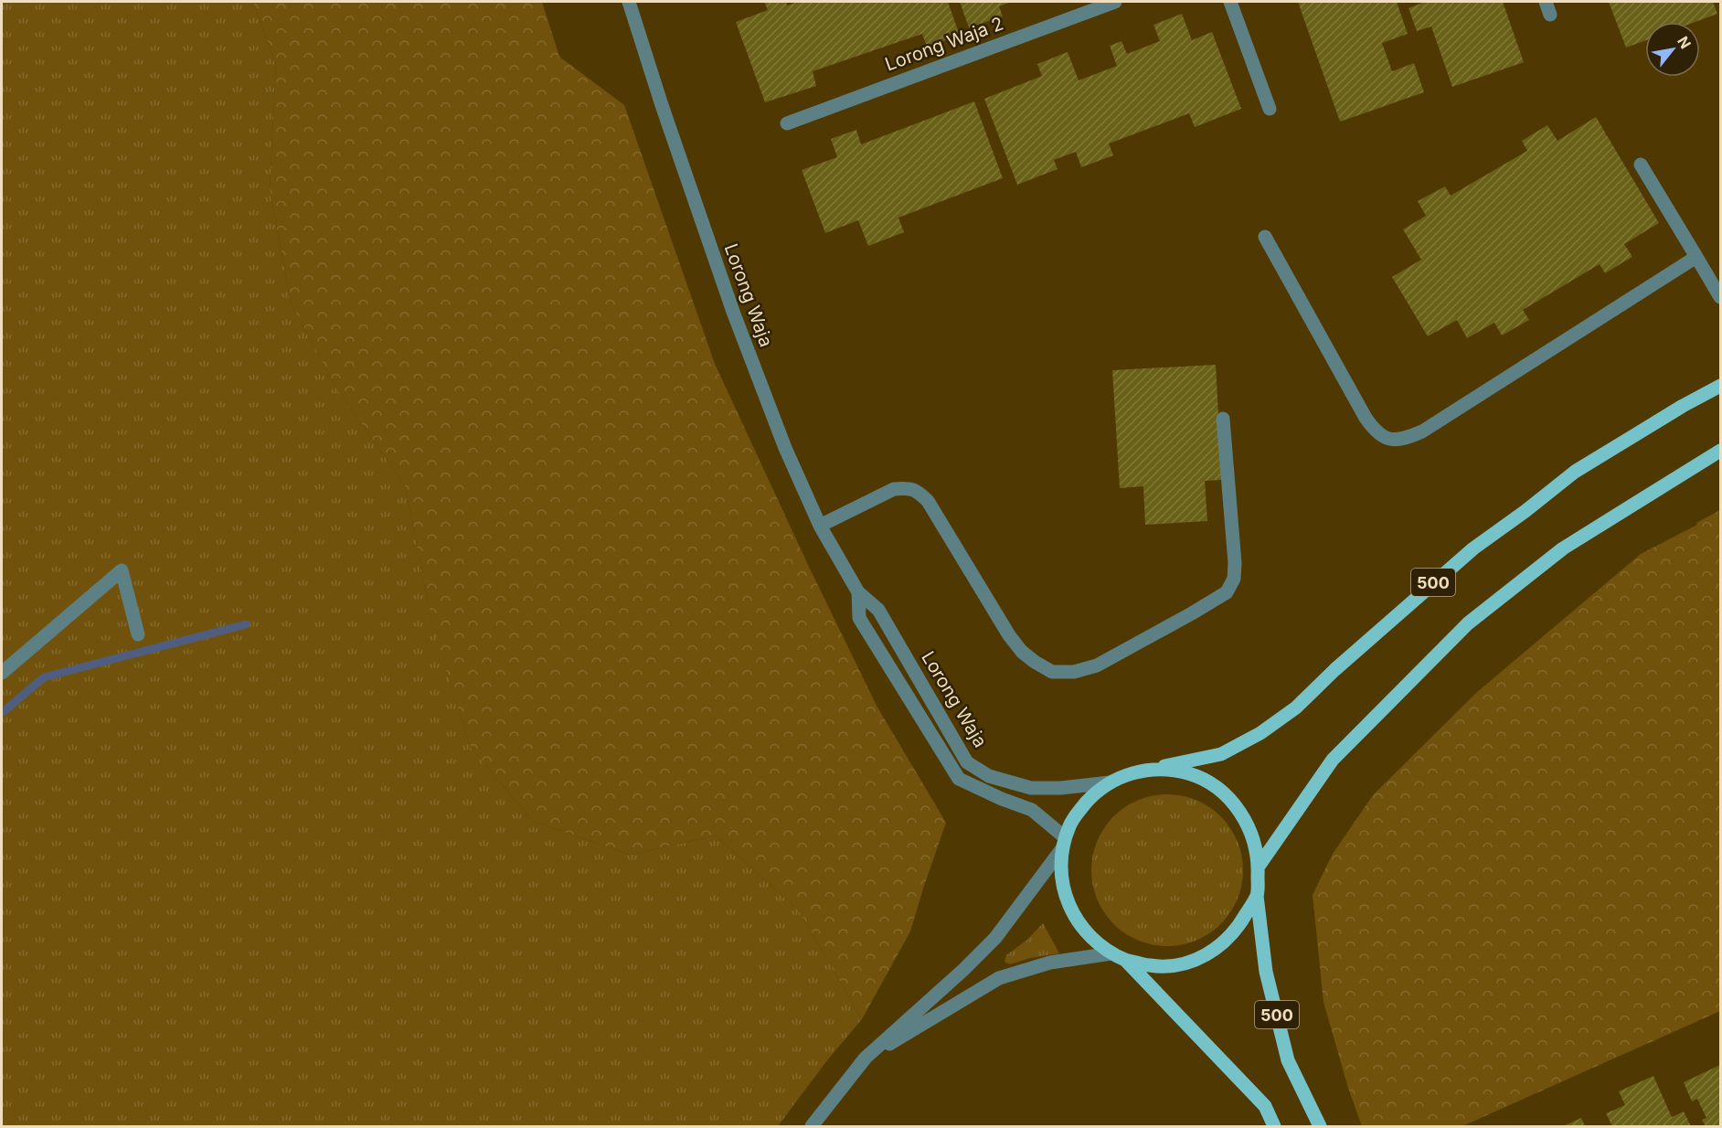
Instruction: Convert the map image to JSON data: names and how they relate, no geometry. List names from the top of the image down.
{
  "streets": {
    "main road": ["500"],
    "street": ["Lorong Waja 2", "Lorong Waja"]
  },
  "crossings": [
    ["Lorong Waja", "500"]
  ],
  "north": "top right"
}
